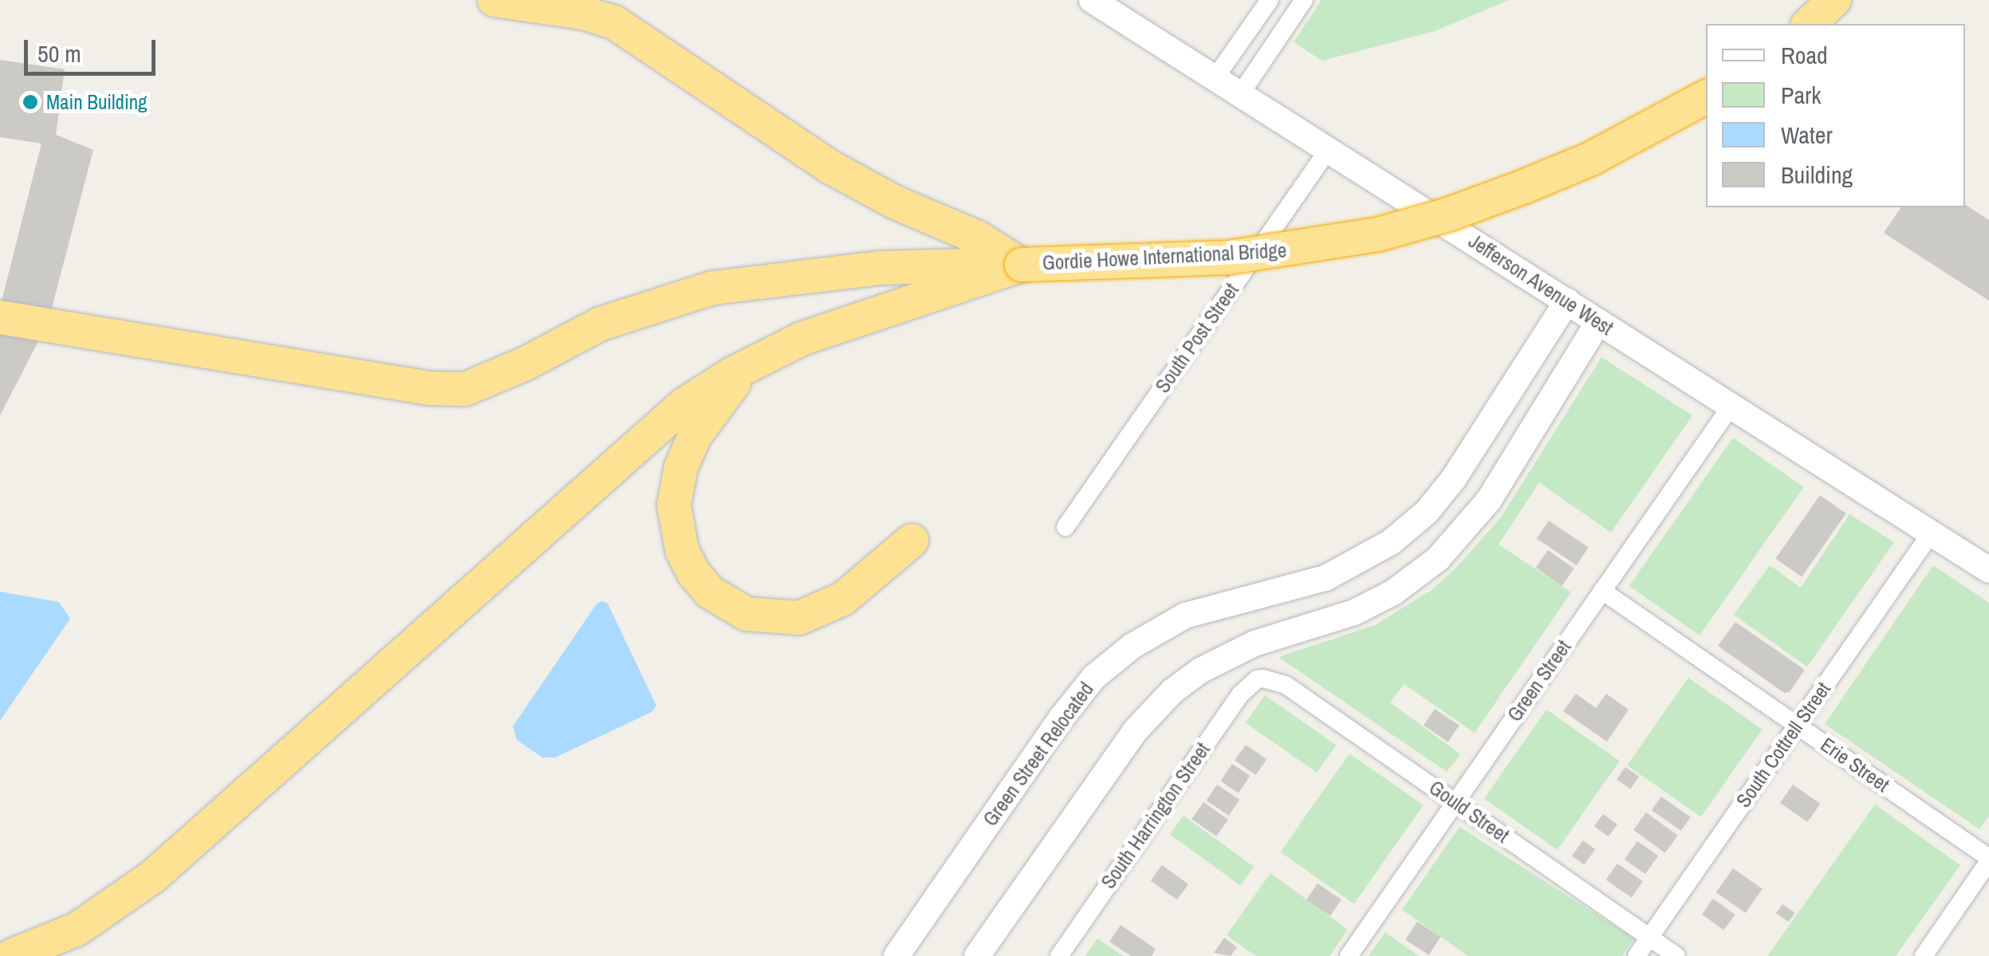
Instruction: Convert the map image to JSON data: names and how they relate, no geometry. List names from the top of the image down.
{
  "streets": {
    "highway": ["Gordie Howe International Bridge"],
    "street": [
      "Jefferson Avenue West",
      "South Post Street",
      "Green Street",
      "South Cottrell Street",
      "Green Street Relocated",
      "Erie Street",
      "Gould Street",
      "South Harrington Street"
    ]
  },
  "crossings": [
    ["Jefferson Avenue West", "South Post Street"],
    ["Jefferson Avenue West", "Green Street"],
    ["Jefferson Avenue West", "South Cottrell Street"],
    ["Jefferson Avenue West", "Green Street Relocated"],
    ["Green Street", "Erie Street"],
    ["Green Street", "Gould Street"],
    ["South Cottrell Street", "Erie Street"],
    ["South Cottrell Street", "Gould Street"],
    ["Gould Street", "South Harrington Street"]
  ],
  "places": ["Main Building"],
  "legend": [
    "Road",
    "Park",
    "Water",
    "Building"
  ],
  "scale_bar": "50 m"
}
